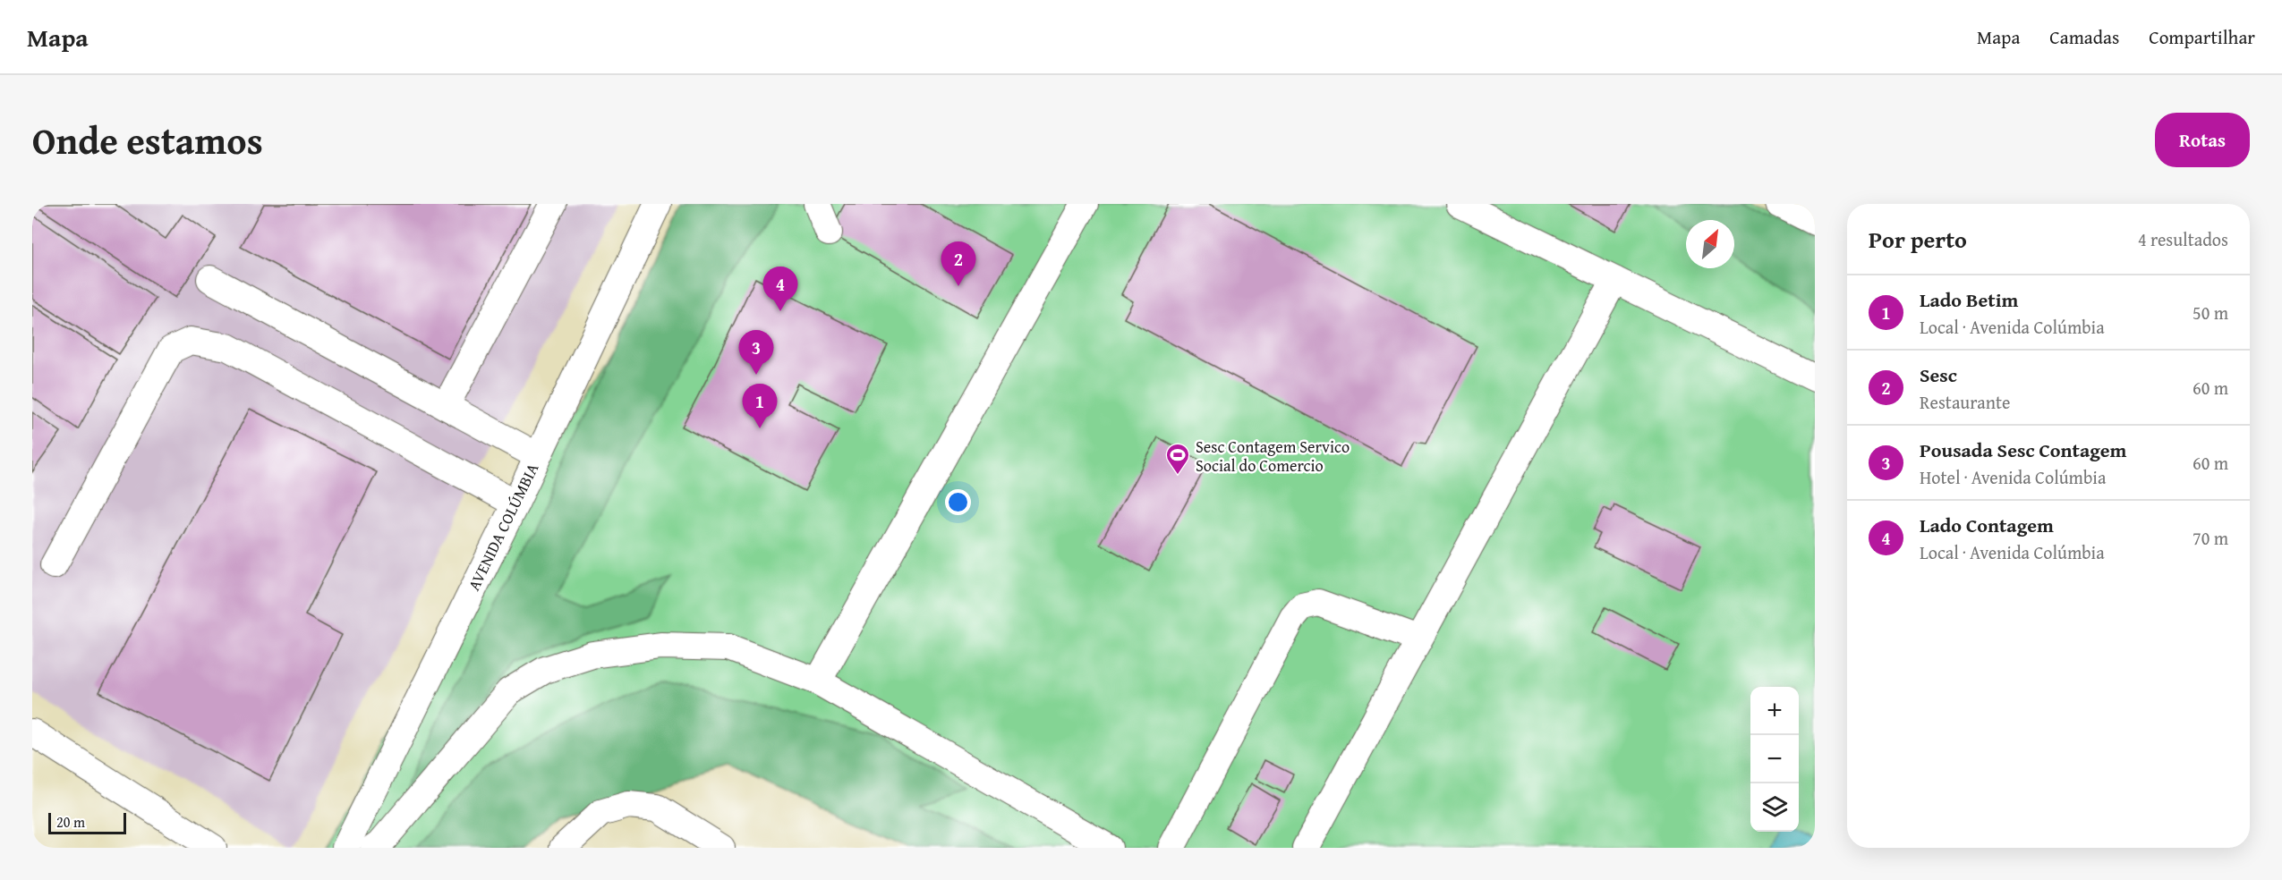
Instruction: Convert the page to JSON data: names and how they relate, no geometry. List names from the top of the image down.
{
  "streets": {
    "street": ["AVENIDA COLÚMBIA"]
  },
  "places": {
    "sports": ["Sesc Contagem Servico Social do Comercio"]
  },
  "scale_bar": "20 m",
  "north": "top right",
  "page": {
    "header": "Mapa",
    "nav": ["Mapa", "Camadas", "Compartilhar"],
    "title": "Onde estamos",
    "buttons": "Rotas",
    "heading": ["Por perto", "4 resultados"],
    "pins": [
      "2",
      "4",
      "3",
      "1"
    ],
    "list": [
      {
        "mark": "1",
        "name": "Lado Betim",
        "note": "Local · Avenida Colúmbia",
        "value": "50 m"
      },
      {
        "mark": "2",
        "name": "Sesc",
        "note": "Restaurante",
        "value": "60 m"
      },
      {
        "mark": "3",
        "name": "Pousada Sesc Contagem",
        "note": "Hotel · Avenida Colúmbia",
        "value": "60 m"
      },
      {
        "mark": "4",
        "name": "Lado Contagem",
        "note": "Local · Avenida Colúmbia",
        "value": "70 m"
      }
    ],
    "map_buttons": ["+", "−"],
    "scale": "20 m"
  }
}
